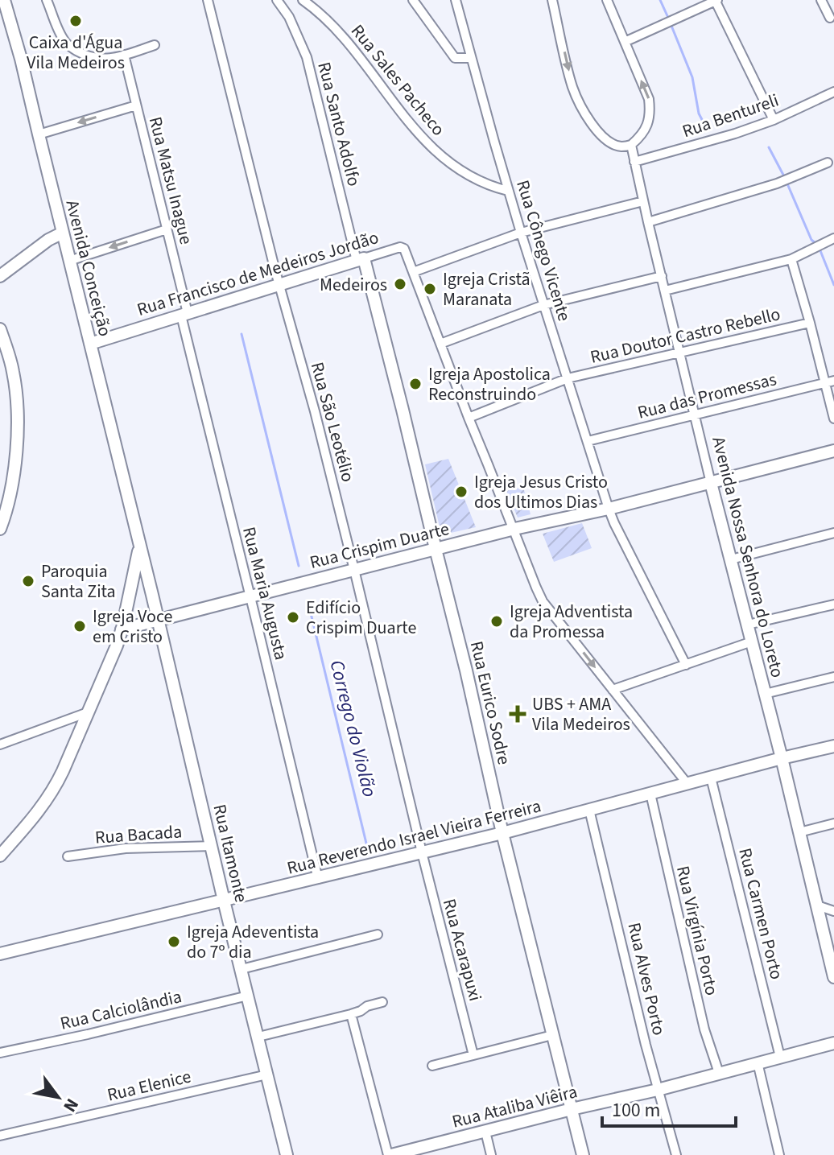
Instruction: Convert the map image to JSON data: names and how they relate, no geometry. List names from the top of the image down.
{
  "streets": {
    "main road": [
      "Avenida Conceição",
      "Rua Francisco de Medeiros Jordão",
      "Rua Crispim Duarte",
      "Avenida Nossa Senhora do Loreto",
      "Rua Eurico Sodre",
      "Rua Reverendo Israel Vieira Ferreira",
      "Rua Itamonte",
      "Rua Ataliba Viêira"
    ],
    "street": [
      "Rua Sales Pacheco",
      "Rua Bentureli",
      "Rua Santo Adolfo",
      "Rua Matsu Inague",
      "Rua Cônego Vicente",
      "Rua Doutor Castro Rebello",
      "Rua das Promessas",
      "Rua São Leotélio",
      "Rua Maria Augusta",
      "Rua Bacada",
      "Rua Carmen Porto",
      "Rua Virgínia Porto",
      "Rua Acarapuxi",
      "Rua Alves Porto",
      "Rua Calciolândia",
      "Rua Elenice"
    ]
  },
  "crossings": [
    ["Rua Sales Pacheco", "Rua Cônego Vicente"],
    ["Rua Bentureli", "Avenida Nossa Senhora do Loreto"],
    ["Rua Santo Adolfo", "Rua Francisco de Medeiros Jordão"],
    ["Rua Santo Adolfo", "Rua Eurico Sodre"],
    ["Rua Matsu Inague", "Rua Francisco de Medeiros Jordão"],
    ["Rua Matsu Inague", "Rua Maria Augusta"],
    ["Rua Cônego Vicente", "Rua Doutor Castro Rebello"],
    ["Rua Cônego Vicente", "Rua das Promessas"],
    ["Rua Cônego Vicente", "Rua Crispim Duarte"],
    ["Avenida Conceição", "Rua Francisco de Medeiros Jordão"],
    ["Avenida Conceição", "Rua Crispim Duarte"],
    ["Avenida Conceição", "Rua Itamonte"],
    ["Rua Francisco de Medeiros Jordão", "Rua Doutor Castro Rebello"],
    ["Rua Francisco de Medeiros Jordão", "Rua São Leotélio"],
    ["Rua Francisco de Medeiros Jordão", "Rua Crispim Duarte"],
    ["Rua Francisco de Medeiros Jordão", "Rua Maria Augusta"],
    ["Rua Francisco de Medeiros Jordão", "Rua Eurico Sodre"],
    ["Rua Francisco de Medeiros Jordão", "Rua Reverendo Israel Vieira Ferreira"],
    ["Rua Doutor Castro Rebello", "Avenida Nossa Senhora do Loreto"],
    ["Rua das Promessas", "Avenida Nossa Senhora do Loreto"],
    ["Rua São Leotélio", "Rua Crispim Duarte"],
    ["Rua São Leotélio", "Rua Reverendo Israel Vieira Ferreira"],
    ["Rua São Leotélio", "Rua Acarapuxi"],
    ["Rua Crispim Duarte", "Avenida Nossa Senhora do Loreto"],
    ["Rua Crispim Duarte", "Rua Maria Augusta"],
    ["Rua Crispim Duarte", "Rua Eurico Sodre"],
    ["Rua Crispim Duarte", "Rua Itamonte"],
    ["Avenida Nossa Senhora do Loreto", "Rua Reverendo Israel Vieira Ferreira"],
    ["Rua Maria Augusta", "Rua Reverendo Israel Vieira Ferreira"],
    ["Rua Eurico Sodre", "Rua Reverendo Israel Vieira Ferreira"],
    ["Rua Eurico Sodre", "Rua Ataliba Viêira"],
    ["Rua Bacada", "Rua Itamonte"],
    ["Rua Reverendo Israel Vieira Ferreira", "Rua Itamonte"],
    ["Rua Reverendo Israel Vieira Ferreira", "Rua Carmen Porto"],
    ["Rua Reverendo Israel Vieira Ferreira", "Rua Virgínia Porto"],
    ["Rua Reverendo Israel Vieira Ferreira", "Rua Acarapuxi"],
    ["Rua Reverendo Israel Vieira Ferreira", "Rua Alves Porto"],
    ["Rua Itamonte", "Rua Calciolândia"],
    ["Rua Itamonte", "Rua Elenice"],
    ["Rua Carmen Porto", "Rua Ataliba Viêira"],
    ["Rua Virgínia Porto", "Rua Ataliba Viêira"],
    ["Rua Alves Porto", "Rua Ataliba Viêira"]
  ],
  "water": ["Corrego do Violão"],
  "places": {
    "other": [
      "Caixa d'Água Vila Medeiros",
      "Medeiros",
      "Igreja Cristã Maranata",
      "Igreja Apostolica Reconstruindo",
      "Igreja Jesus Cristo dos Ultimos Dias",
      "Paroquia Santa Zita",
      "Edifício Crispim Duarte",
      "Igreja Adventista da Promessa",
      "Igreja Voce em Cristo",
      "Igreja Adeventista do 7º dia"
    ],
    "health": ["UBS + AMA Vila Medeiros"]
  },
  "scale_bar": "100 m",
  "north": "bottom right"
}
